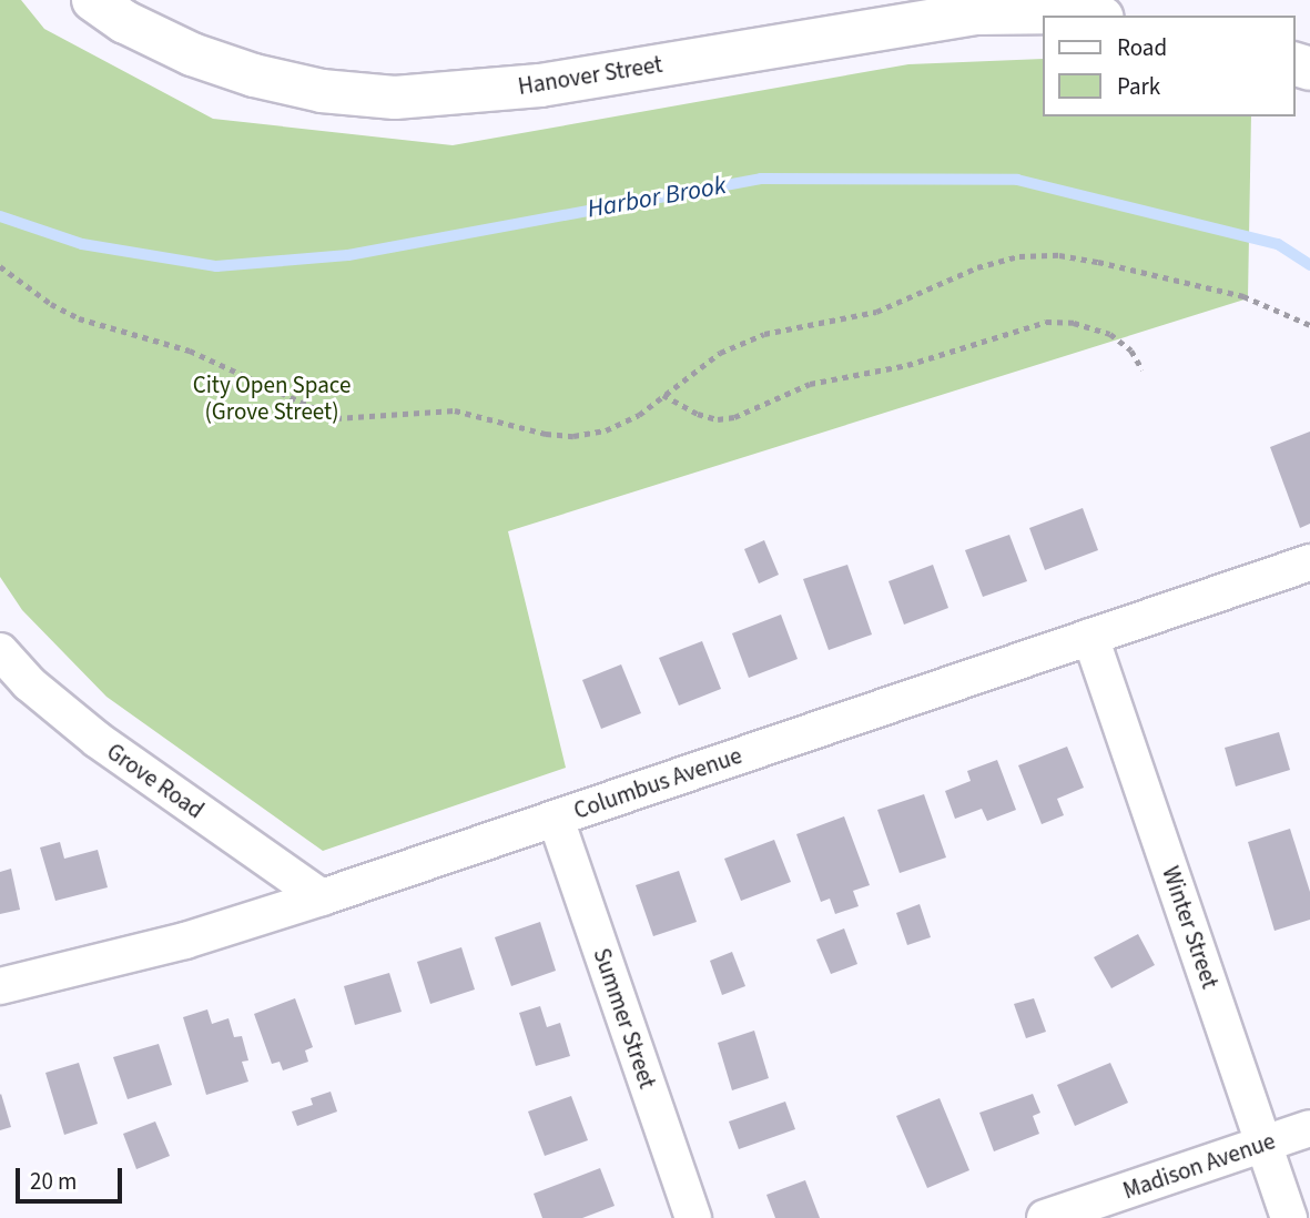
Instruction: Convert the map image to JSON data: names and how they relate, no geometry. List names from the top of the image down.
{
  "streets": {
    "main road": ["Hanover Street"],
    "street": [
      "Grove Road",
      "Columbus Avenue",
      "Winter Street",
      "Summer Street",
      "Madison Avenue"
    ]
  },
  "crossings": [
    ["Grove Road", "Columbus Avenue"],
    ["Columbus Avenue", "Winter Street"],
    ["Columbus Avenue", "Summer Street"],
    ["Winter Street", "Madison Avenue"]
  ],
  "water": ["Harbor Brook"],
  "parks": ["City Open Space (Grove Street)"],
  "legend": ["Road", "Park"],
  "scale_bar": "20 m"
}
